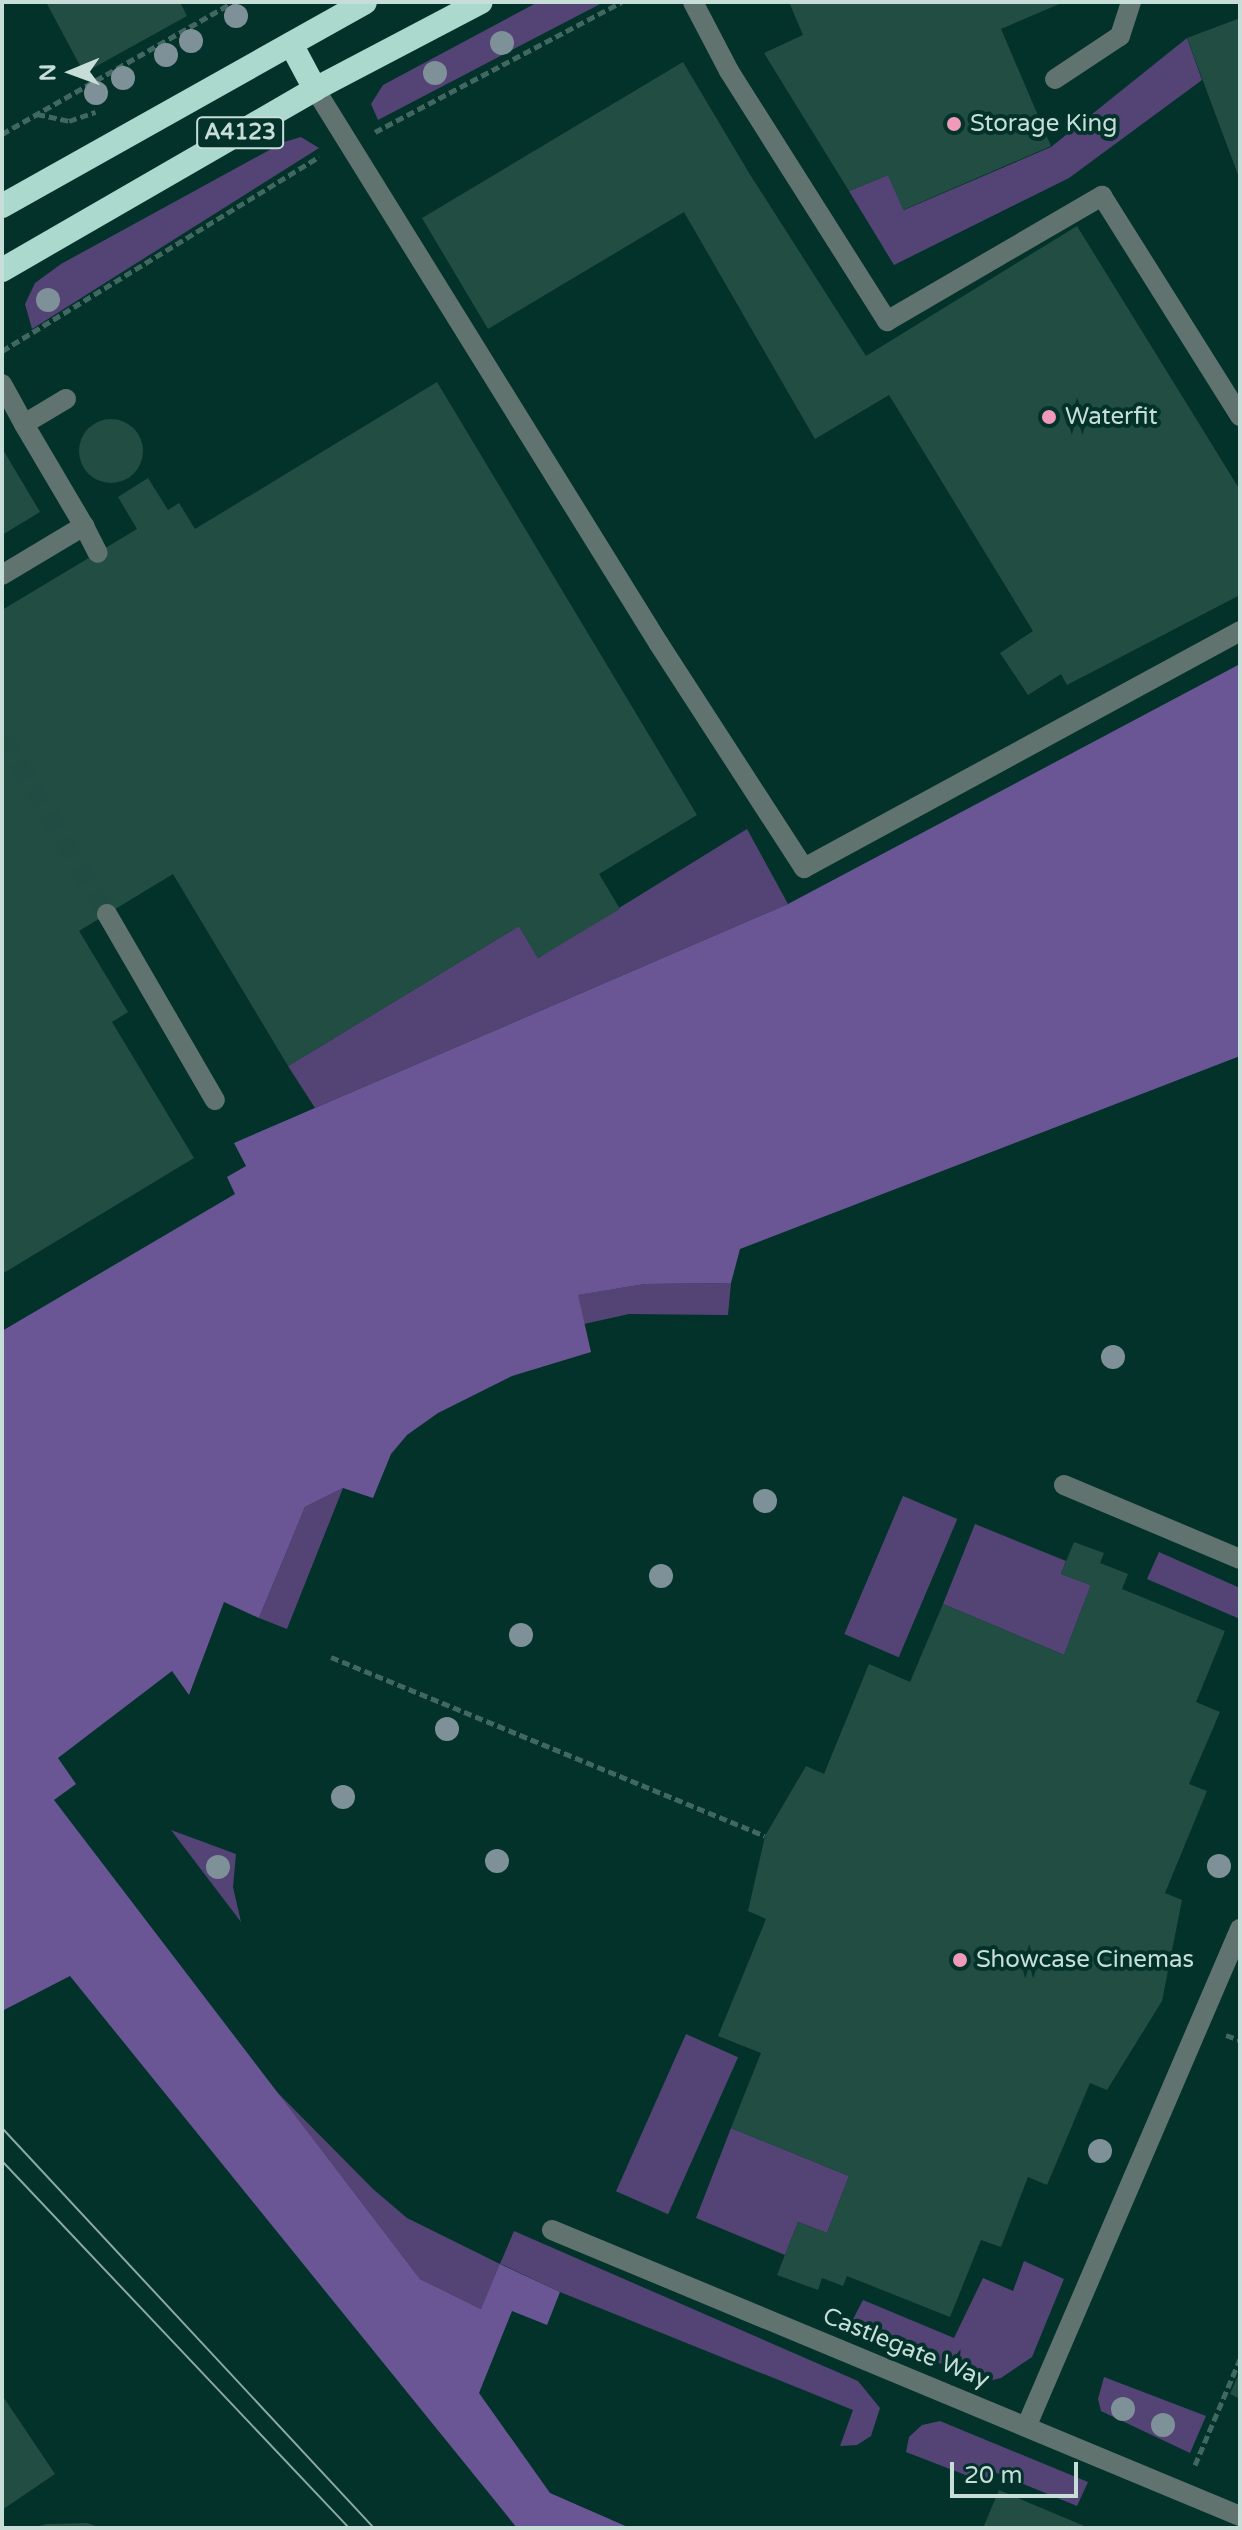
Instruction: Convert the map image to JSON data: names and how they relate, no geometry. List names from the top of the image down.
{
  "streets": {
    "highway": ["A4123"],
    "street": ["Castlegate Way"]
  },
  "places": ["Storage King", "Waterfit", "Showcase Cinemas"],
  "scale_bar": "20 m",
  "north": "left"
}
